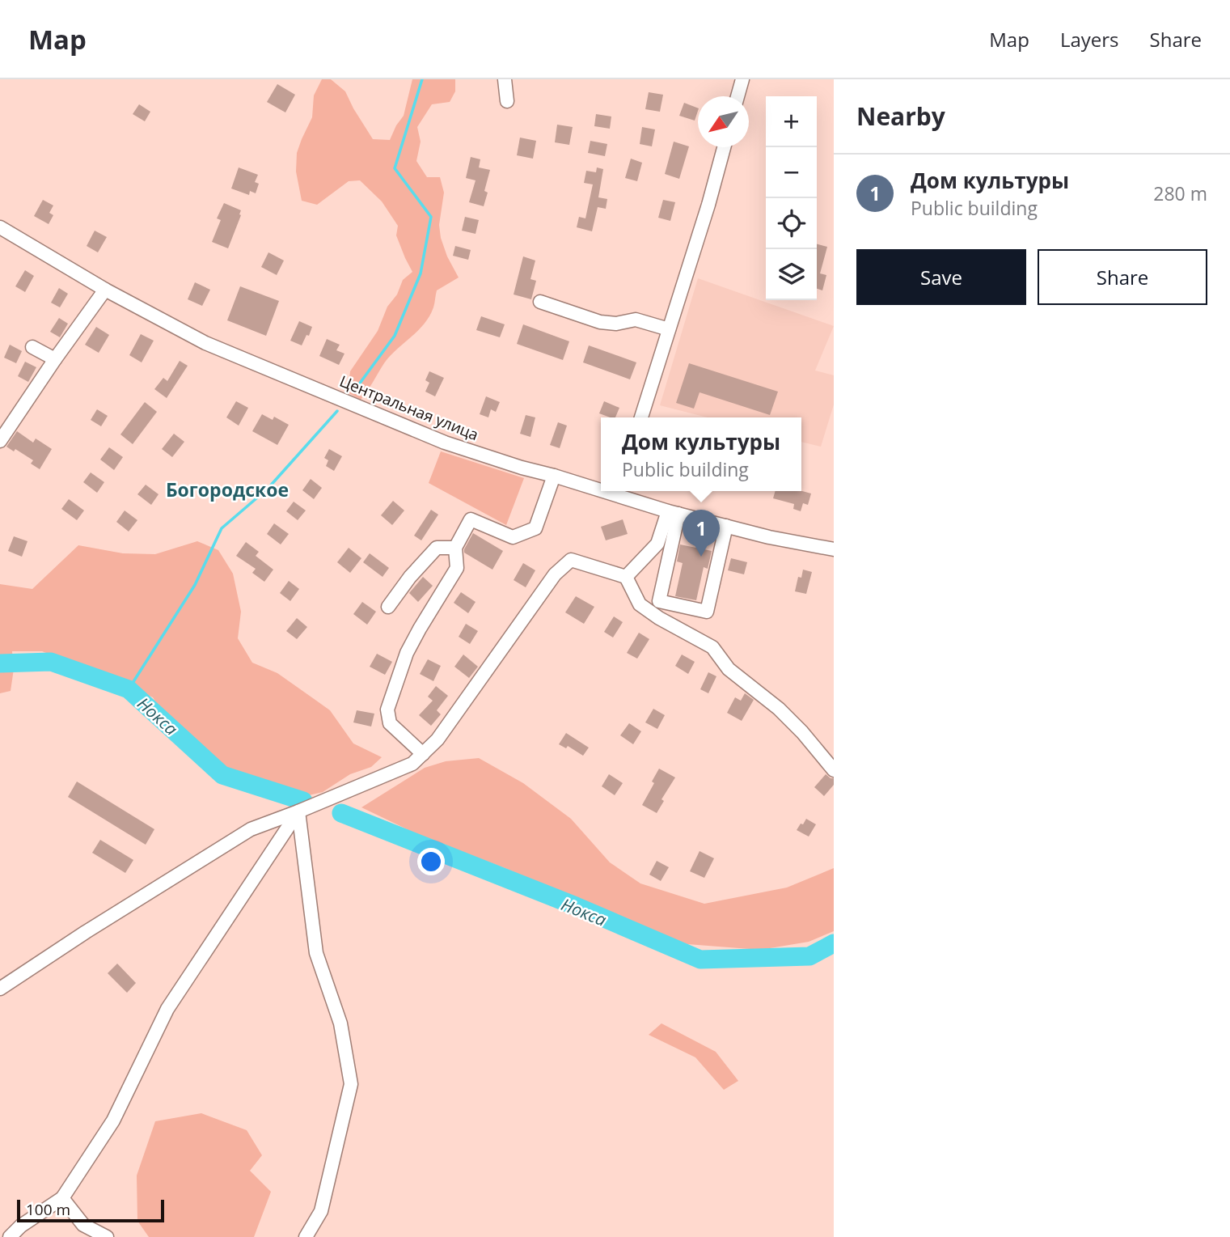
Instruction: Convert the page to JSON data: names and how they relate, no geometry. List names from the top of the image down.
{
  "streets": {
    "street": ["Центральная улица"]
  },
  "districts": ["Богородское"],
  "water": ["Нокса"],
  "scale_bar": "100 m",
  "north": "bottom left",
  "page": {
    "header": "Map",
    "nav": ["Map", "Layers", "Share"],
    "heading": "Nearby",
    "map_buttons": ["+", "−"],
    "list": [
      {
        "mark": "1",
        "name": "Дом культуры",
        "note": "Public building",
        "value": "280 m"
      }
    ],
    "buttons": ["Save", "Share"],
    "popup": ["Дом культуры", "Public building"],
    "pins": "1",
    "scale": "100 m"
  }
}
